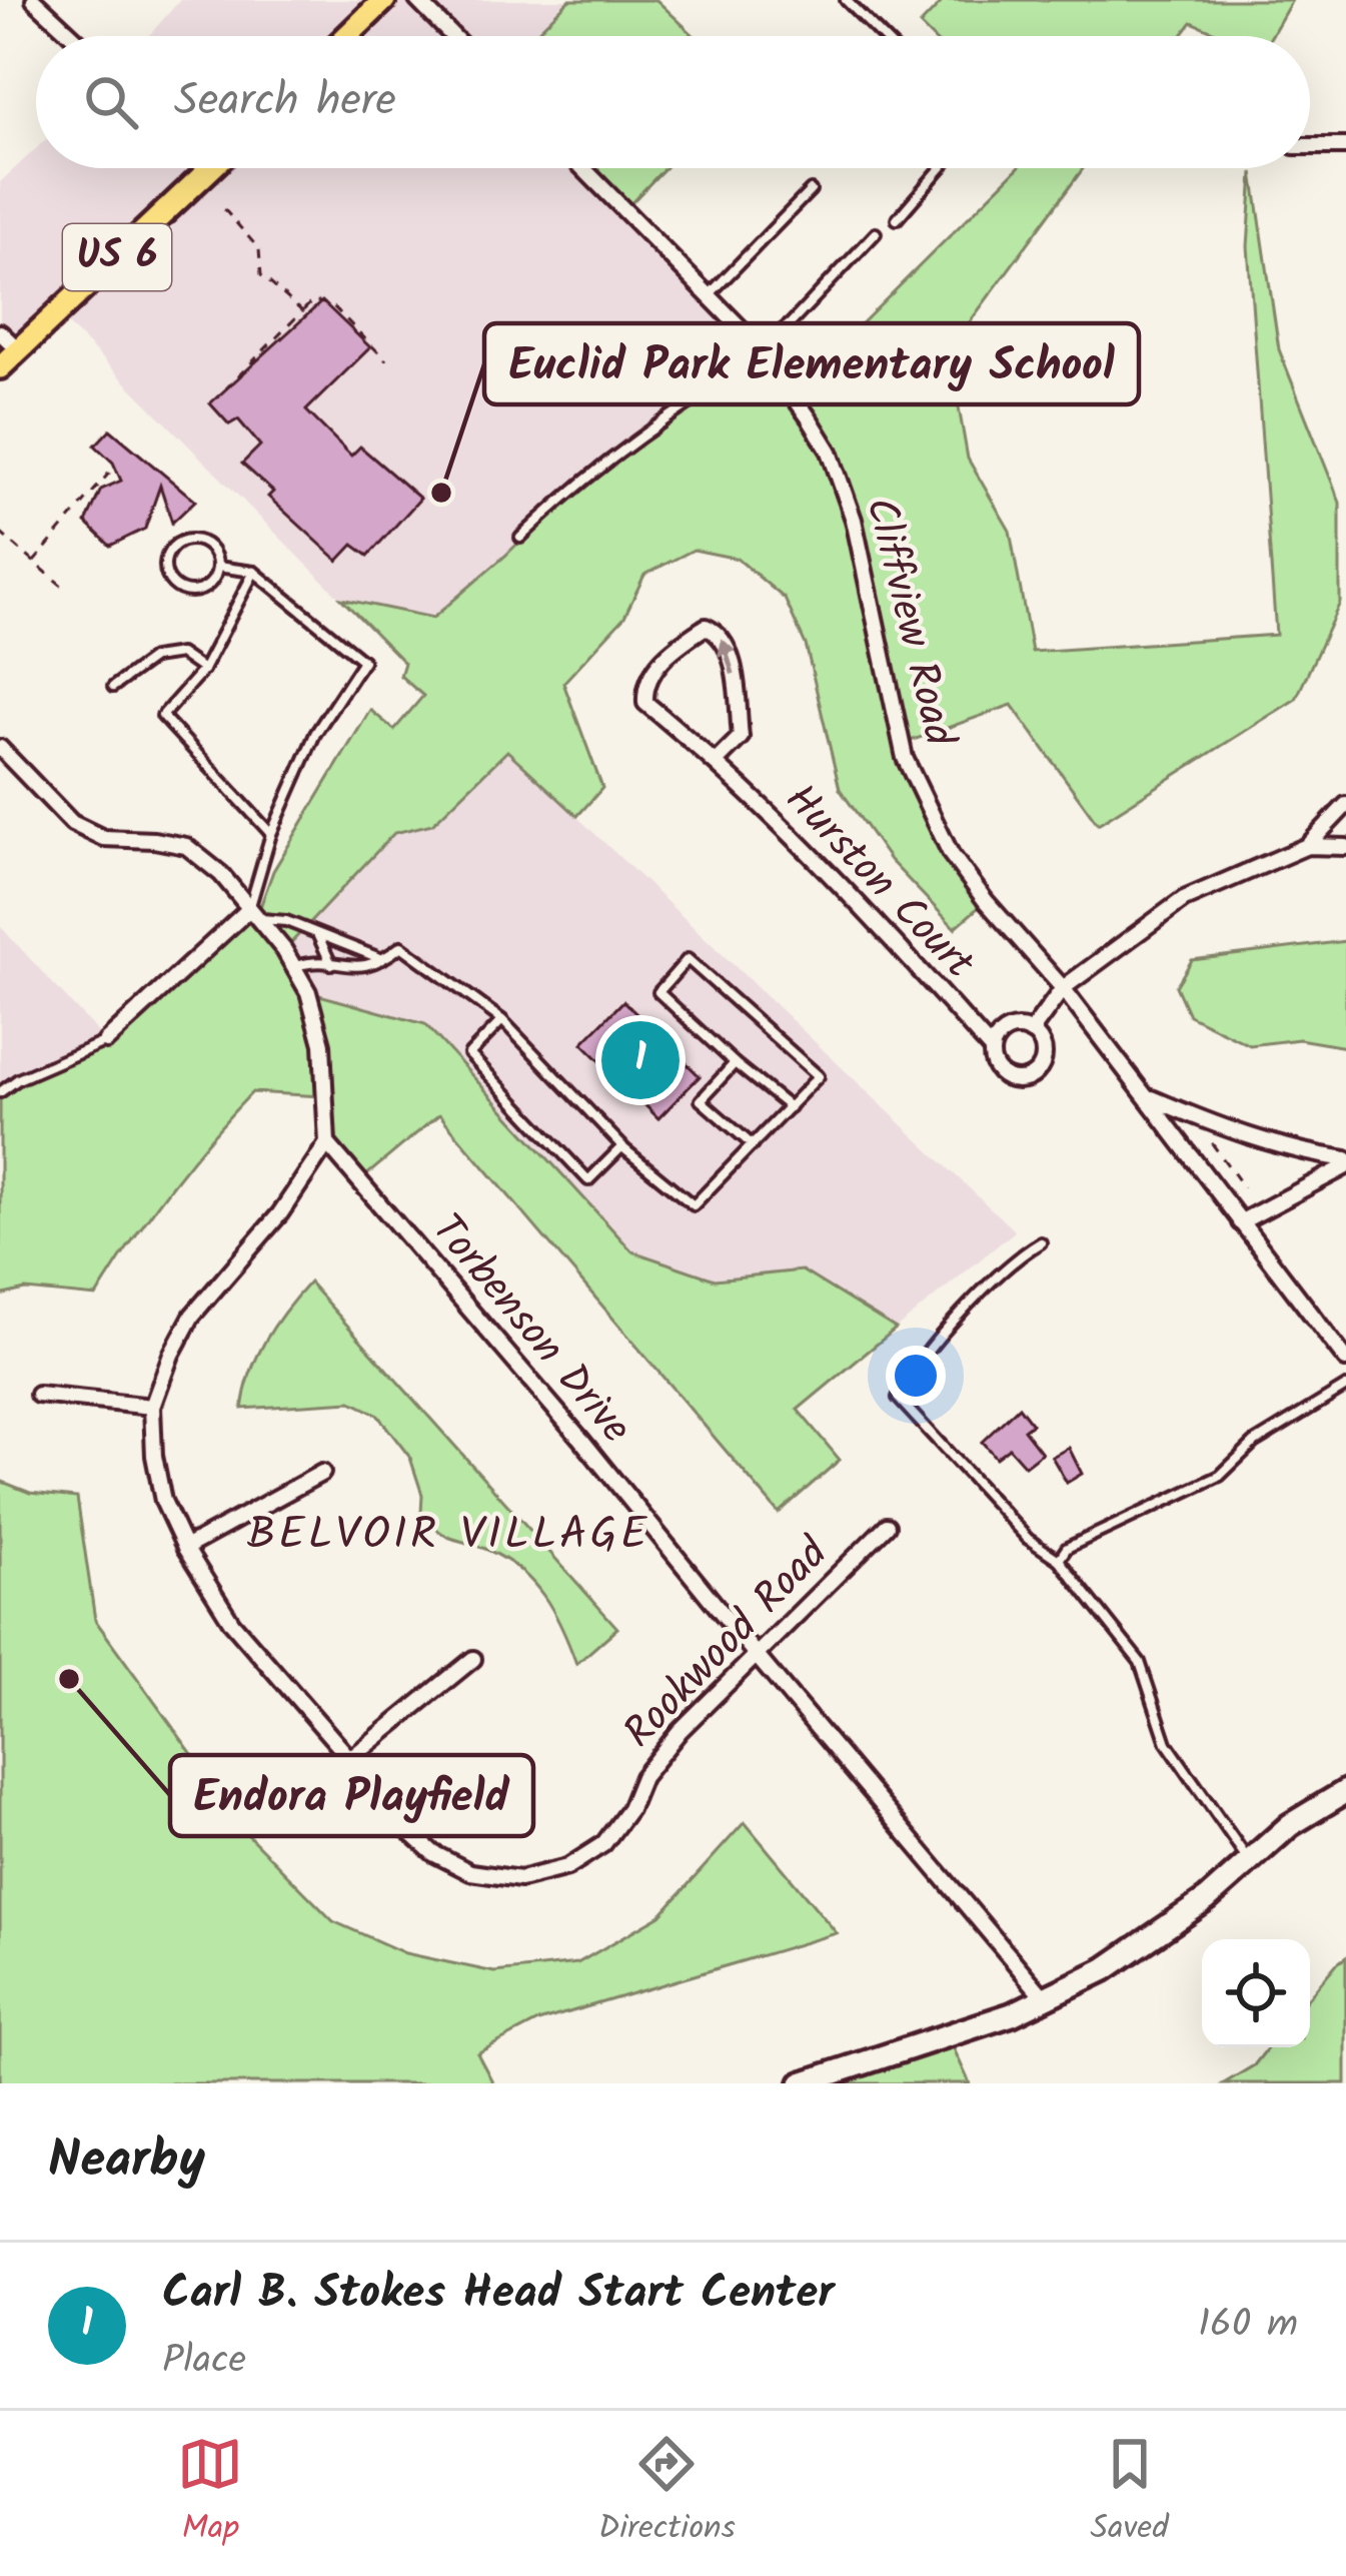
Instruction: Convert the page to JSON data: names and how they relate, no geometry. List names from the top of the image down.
{
  "streets": {
    "main road": ["US 6"],
    "street": [
      "Cliffview Road",
      "Hurston Court",
      "Torbenson Drive",
      "Rookwood Road"
    ]
  },
  "crossings": [
    ["Cliffview Road", "Hurston Court"],
    ["Torbenson Drive", "Rookwood Road"]
  ],
  "districts": ["BELVOIR VILLAGE"],
  "places": ["Euclid Park Elementary School", "Endora Playfield"],
  "page": {
    "search": "Search here",
    "pins": "1",
    "heading": "Nearby",
    "list": [
      {
        "mark": "1",
        "name": "Carl B. Stokes Head Start Center",
        "note": "Place",
        "value": "160 m"
      }
    ],
    "nav": ["Map", "Directions", "Saved"]
  }
}
